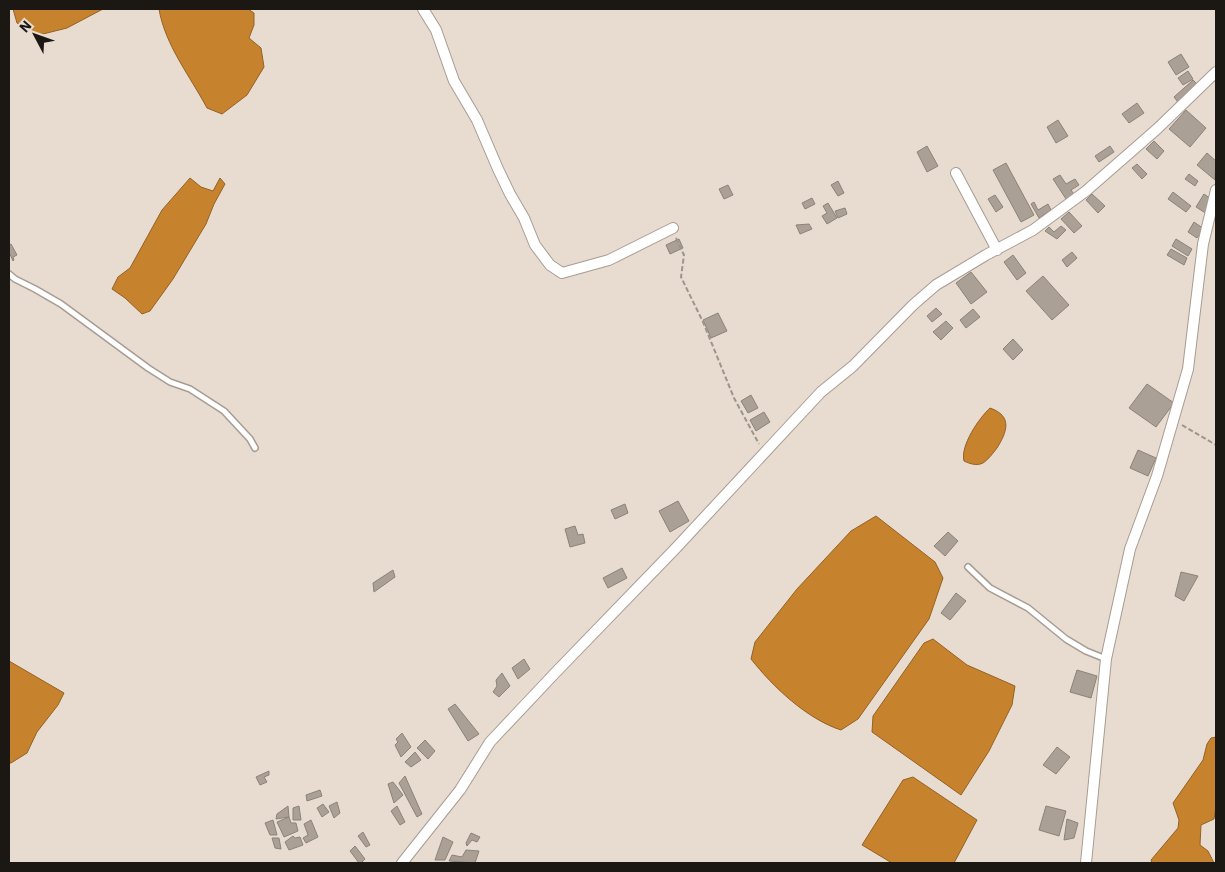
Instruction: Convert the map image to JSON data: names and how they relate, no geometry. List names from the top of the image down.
{
  "north": "top left"
}
